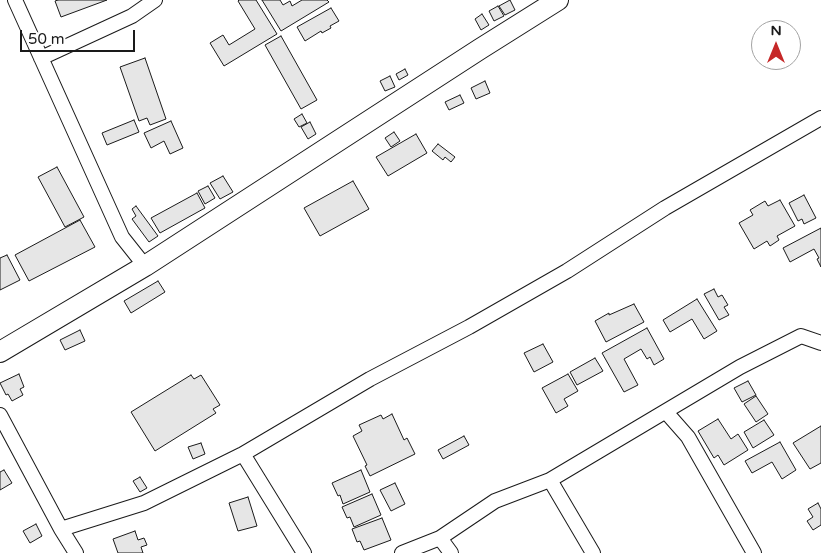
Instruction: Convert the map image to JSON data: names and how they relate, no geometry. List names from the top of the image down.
{
  "scale_bar": "50 m",
  "north": "top"
}
